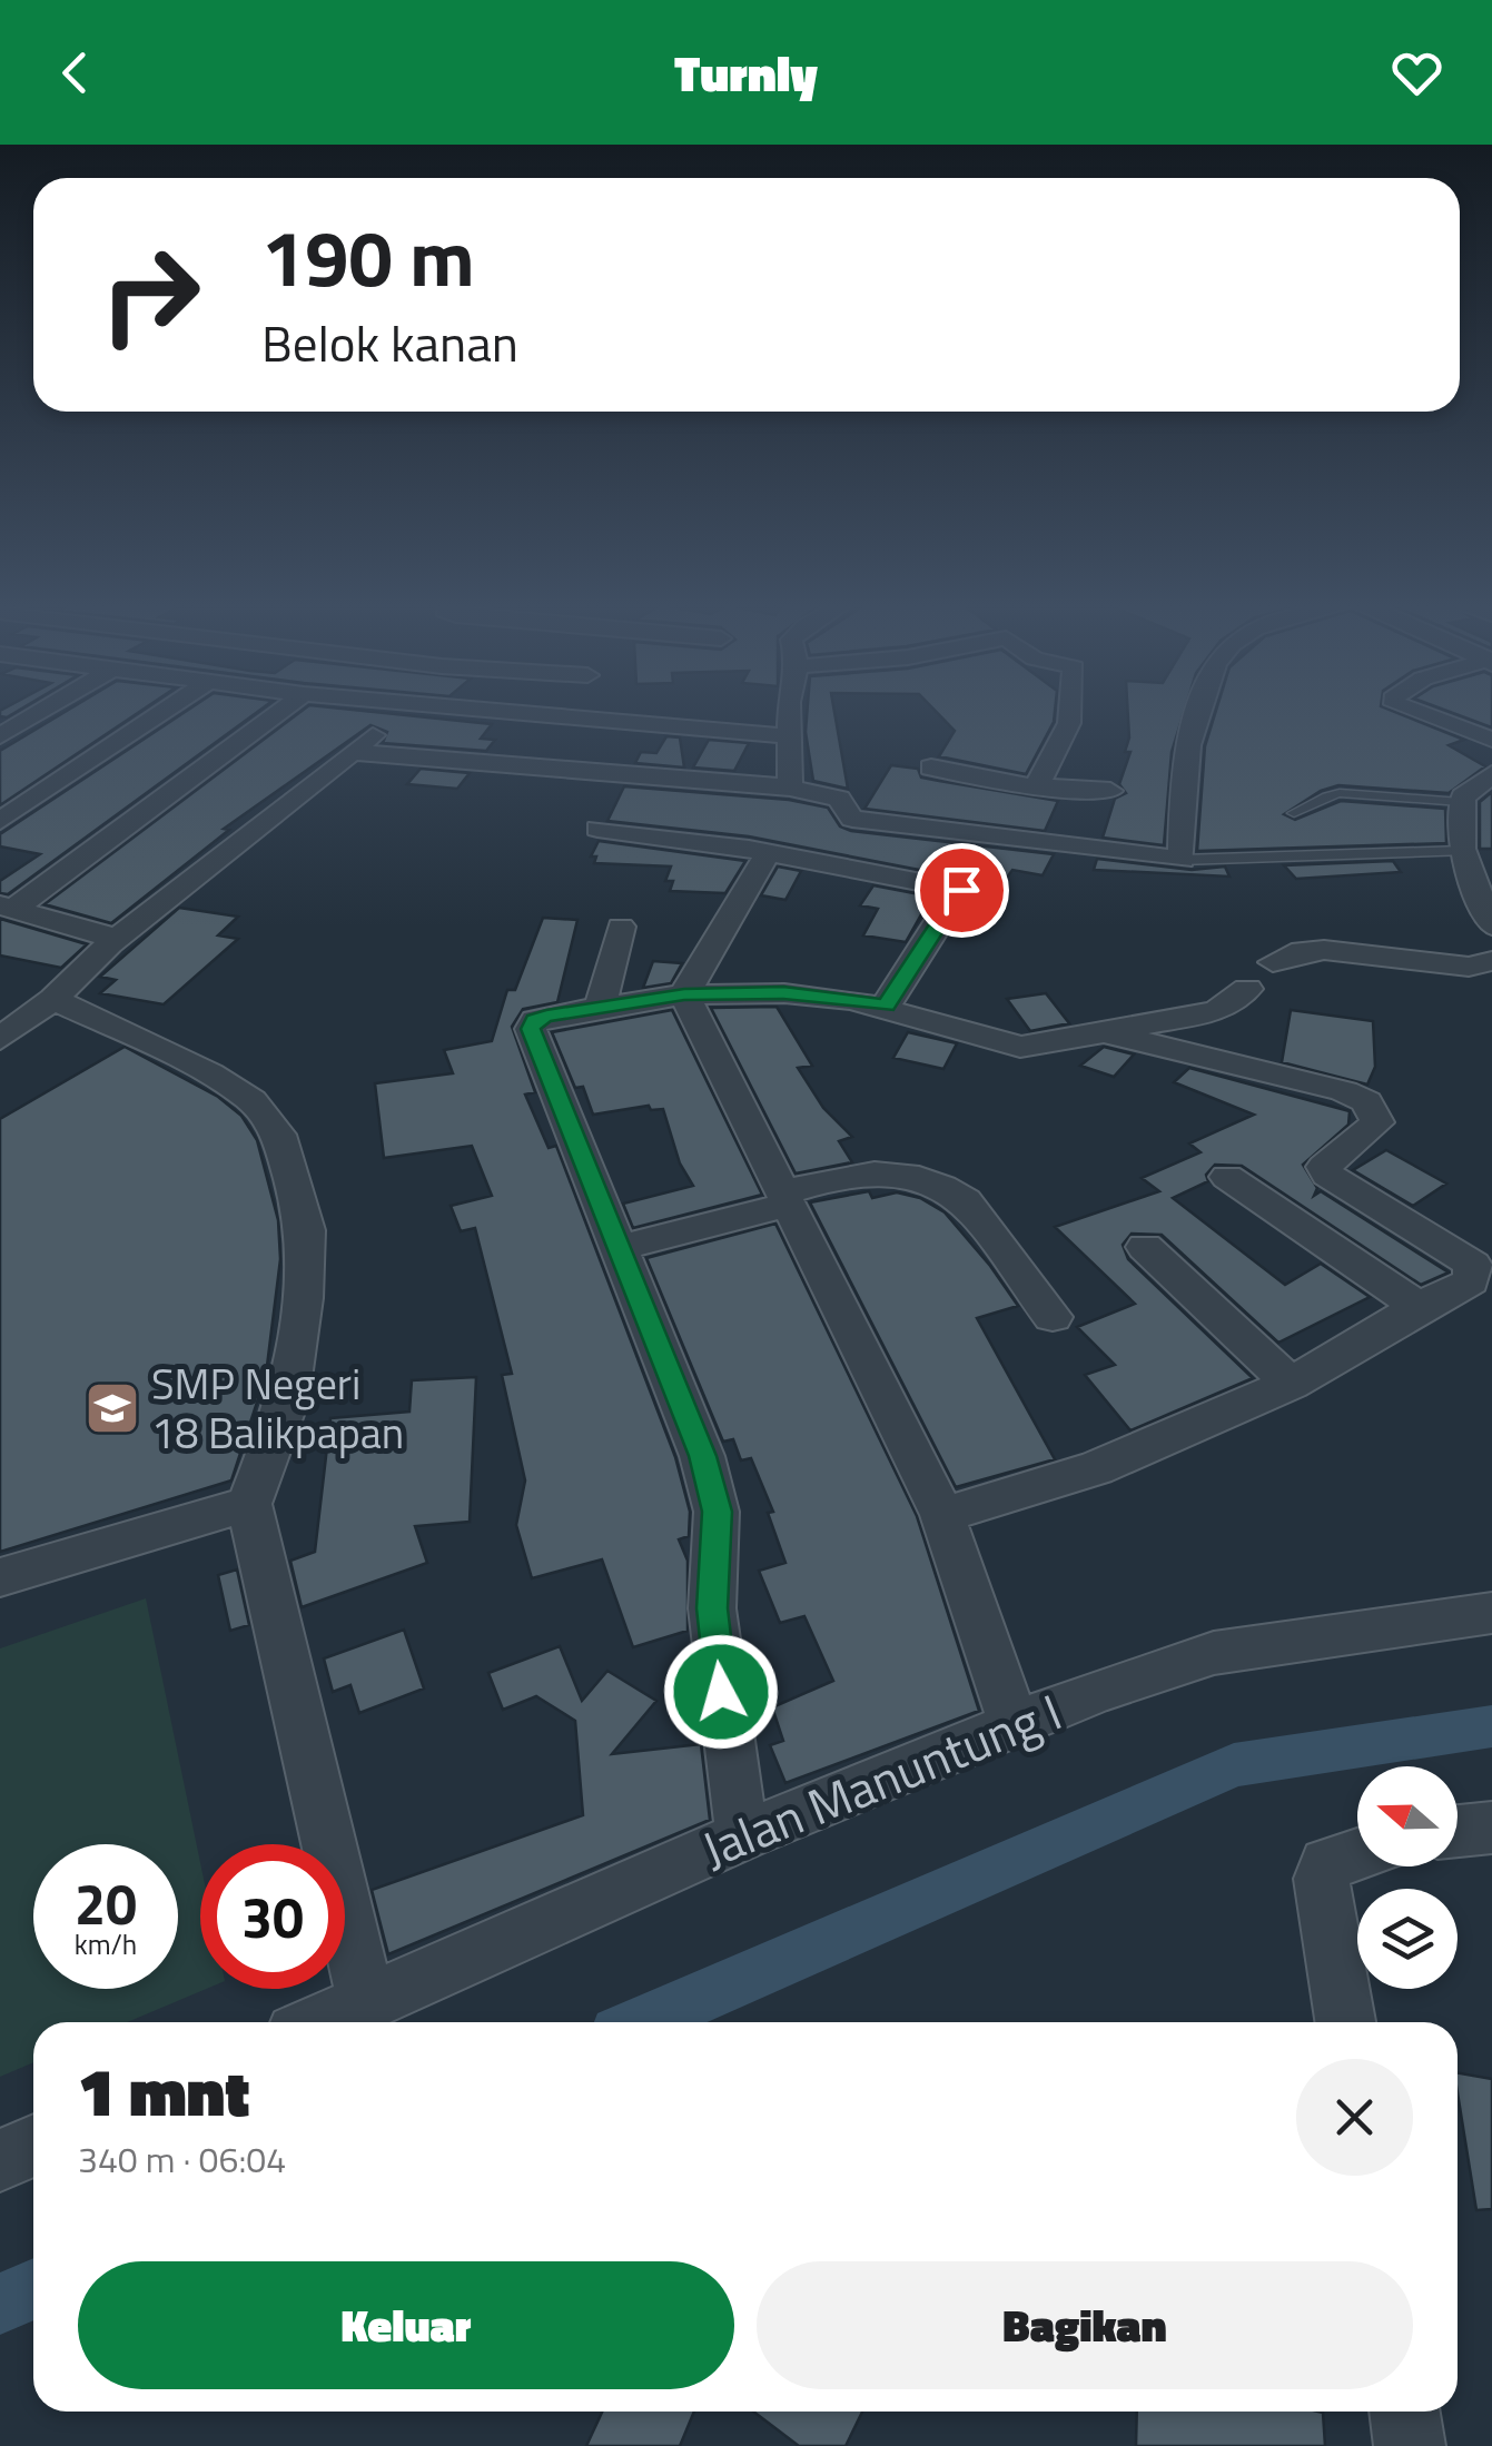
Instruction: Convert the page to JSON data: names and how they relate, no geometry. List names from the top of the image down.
{
  "streets": {
    "street": ["Jalan Manuntung I"]
  },
  "places": {
    "school or university": ["SMP Negeri 18 Balikpapan"]
  },
  "north": "left",
  "page": {
    "header": "Turnly",
    "turn": ["190 m", "Belok kanan"],
    "speed": "20 km/h",
    "limit": "30",
    "heading": ["1 mnt", "340 m · 06:04"],
    "buttons": ["Keluar", "Bagikan"]
  }
}
